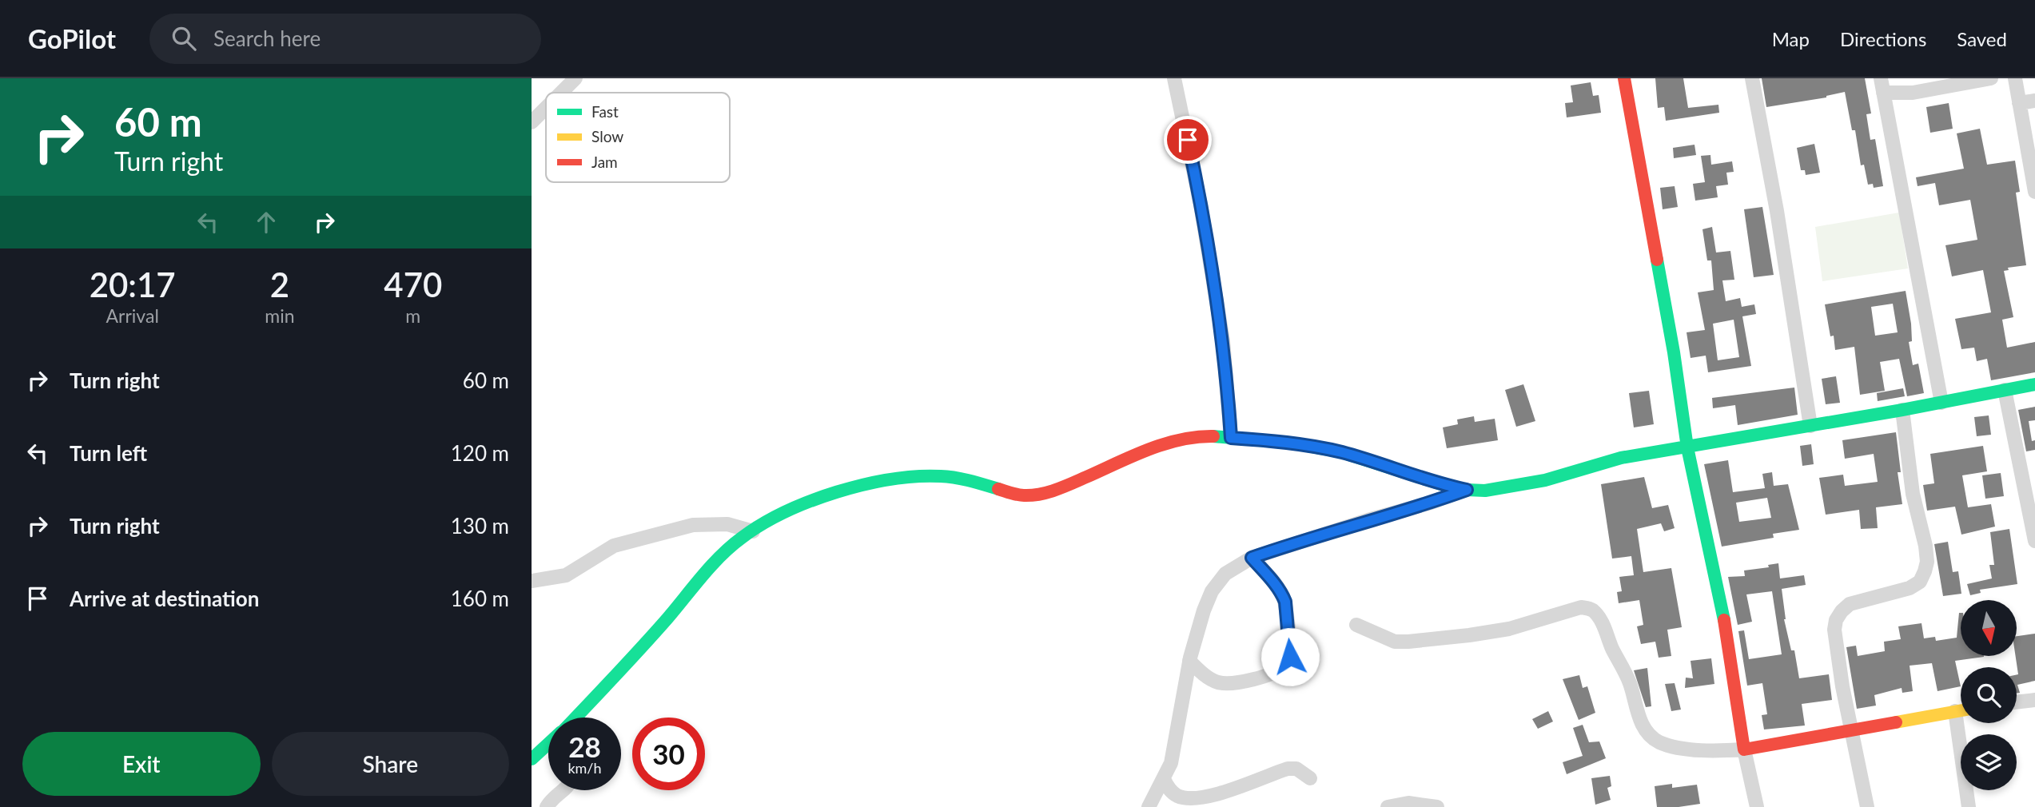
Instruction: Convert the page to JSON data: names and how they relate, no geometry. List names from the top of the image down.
{
  "legend": ["Fast", "Slow", "Jam"],
  "north": "bottom",
  "page": {
    "header": "GoPilot",
    "search": "Search here",
    "nav": ["Map", "Directions", "Saved"],
    "turn": ["60 m", "Turn right"],
    "eta": [
      "20:17",
      "Arrival",
      "2",
      "min",
      "470",
      "m"
    ],
    "list": [
      {
        "name": "Turn right",
        "value": "60 m"
      },
      {
        "name": "Turn left",
        "value": "120 m"
      },
      {
        "name": "Turn right",
        "value": "130 m"
      },
      {
        "name": "Arrive at destination",
        "value": "160 m"
      }
    ],
    "speed": "28 km/h",
    "limit": "30",
    "buttons": ["Exit", "Share"]
  }
}
